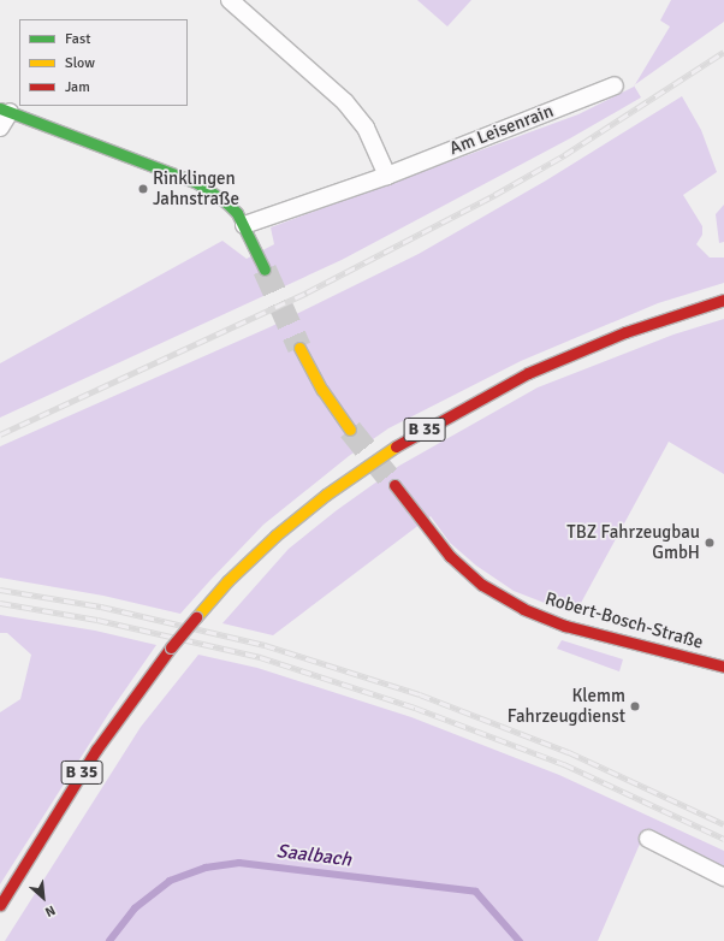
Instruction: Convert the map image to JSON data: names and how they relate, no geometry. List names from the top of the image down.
{
  "streets": {
    "main road": ["B 35", "Robert-Bosch-Straße"],
    "street": ["Am Leisenrain"]
  },
  "water": ["Saalbach"],
  "places": ["Rinklingen Jahnstraße", "TBZ Fahrzeugbau GmbH", "Klemm Fahrzeugdienst"],
  "legend": ["Fast", "Slow", "Jam"],
  "north": "bottom right"
}
